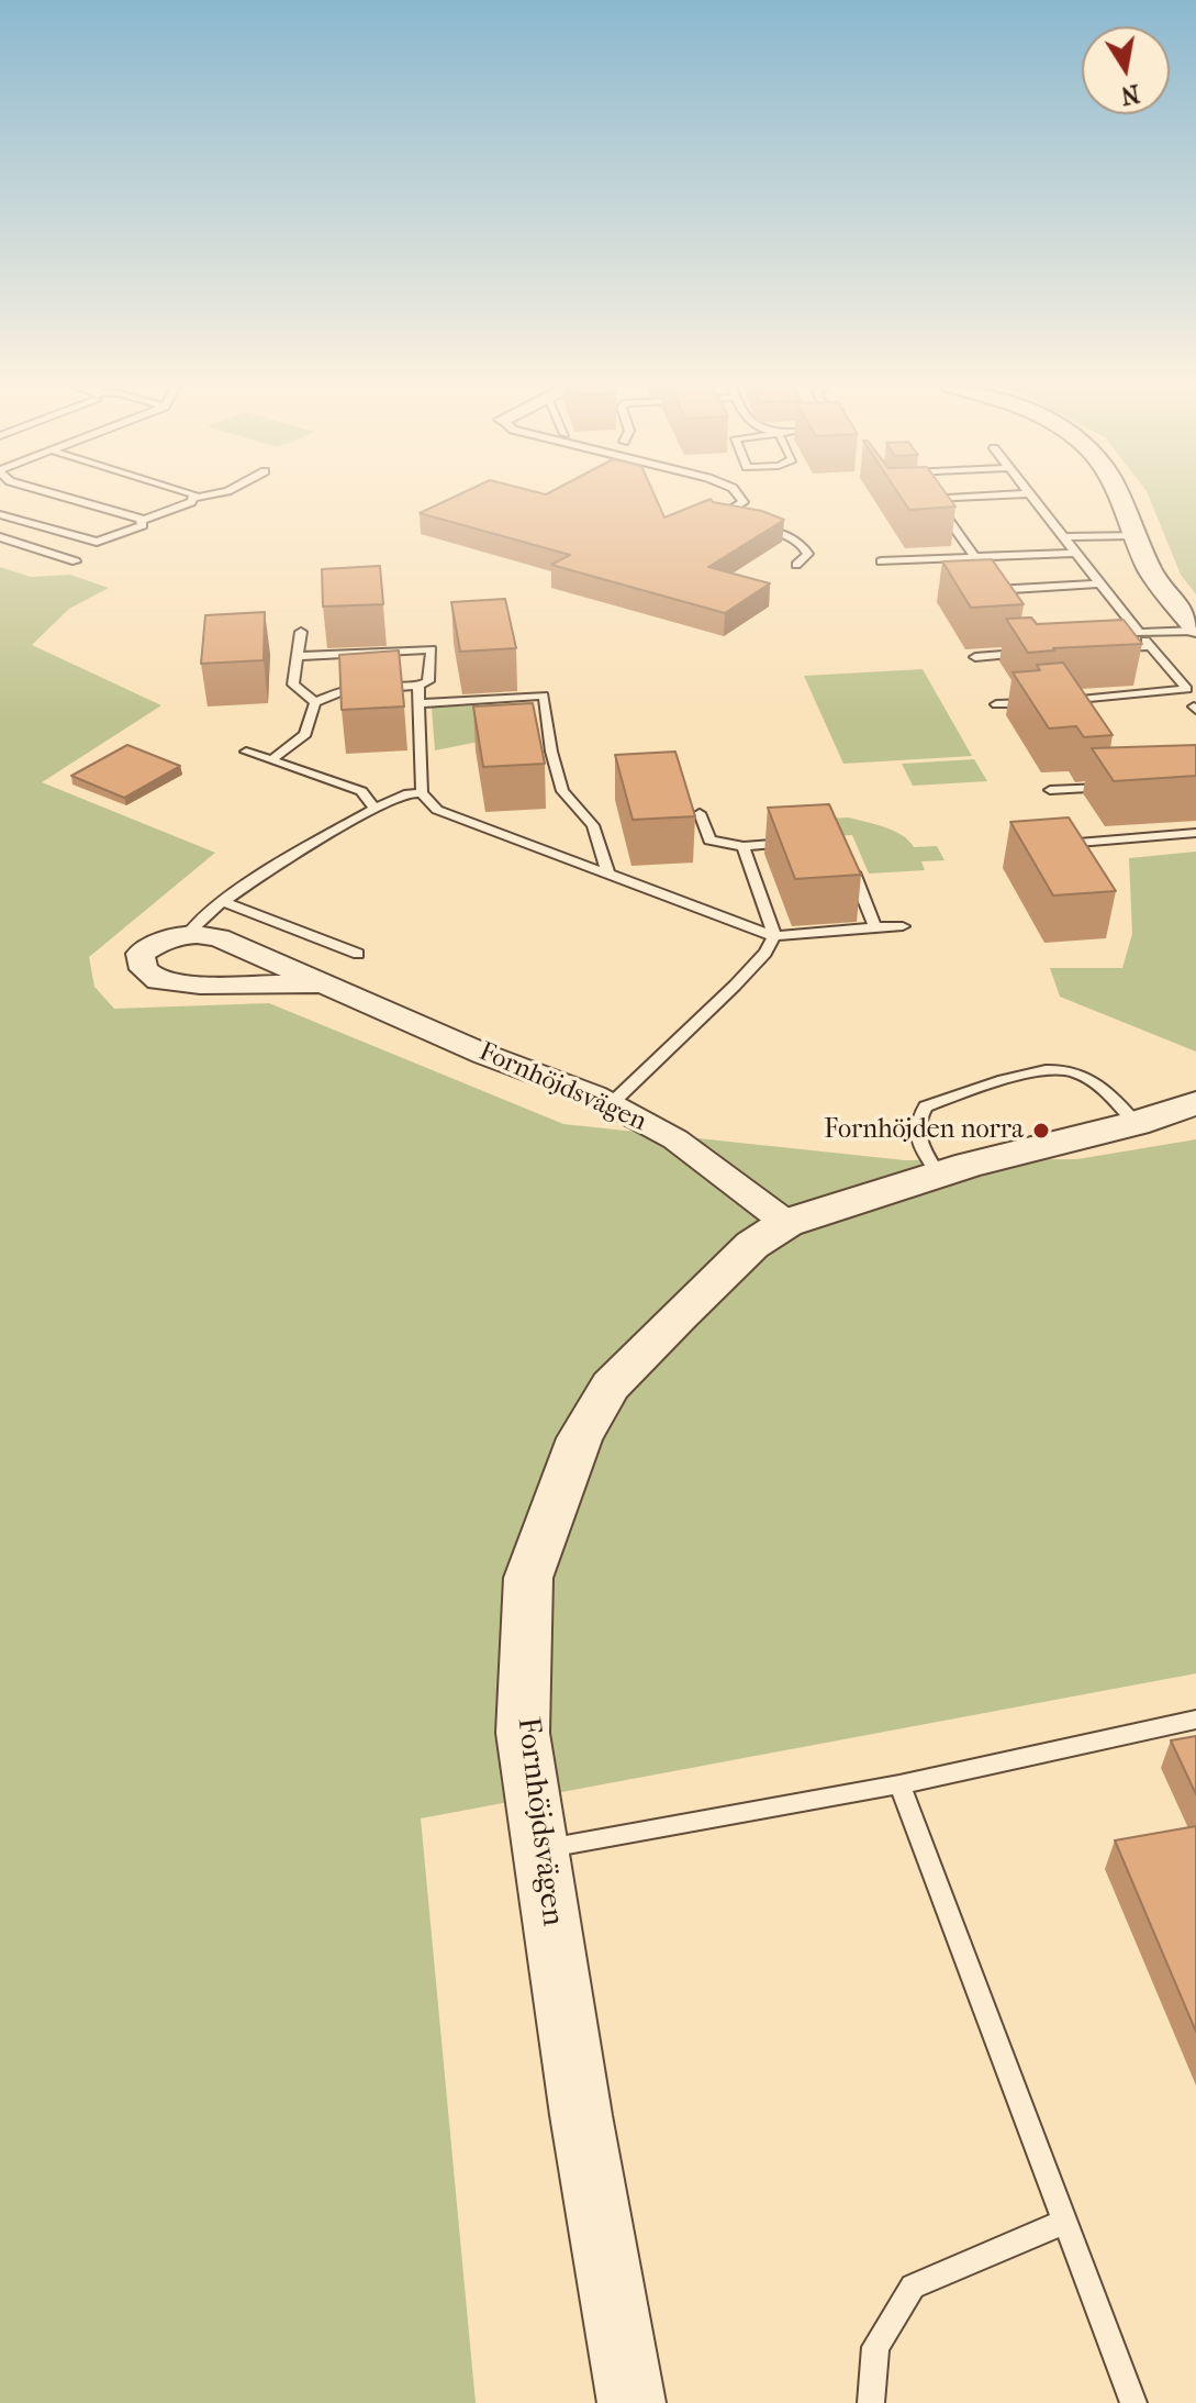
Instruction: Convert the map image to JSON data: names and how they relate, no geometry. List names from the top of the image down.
{
  "streets": {
    "street": ["Fornhöjdsvägen"]
  },
  "places": ["Fornhöjden norra"],
  "north": "bottom"
}
